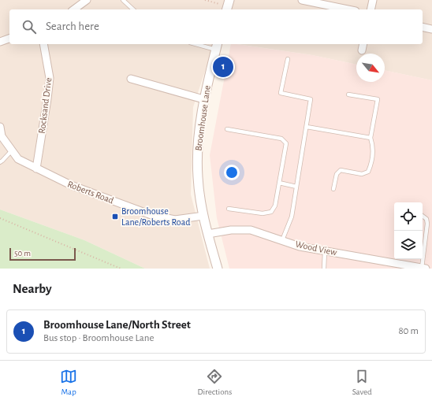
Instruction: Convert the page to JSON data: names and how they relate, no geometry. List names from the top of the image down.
{
  "streets": {
    "street": [
      "Rocksand Drive",
      "Broomhouse Lane",
      "Roberts Road",
      "Wood View"
    ]
  },
  "crossings": [
    ["Rocksand Drive", "Roberts Road"],
    ["Broomhouse Lane", "Roberts Road"],
    ["Broomhouse Lane", "Wood View"]
  ],
  "places": {
    "transit": ["Broomhouse Lane/Roberts Road"]
  },
  "scale_bar": "50 m",
  "north": "bottom right",
  "page": {
    "search": "Search here",
    "pins": "1",
    "scale": "50 m",
    "heading": "Nearby",
    "list": [
      {
        "mark": "1",
        "name": "Broomhouse Lane/North Street",
        "note": "Bus stop · Broomhouse Lane",
        "value": "80 m"
      }
    ],
    "nav": ["Map", "Directions", "Saved"]
  }
}
